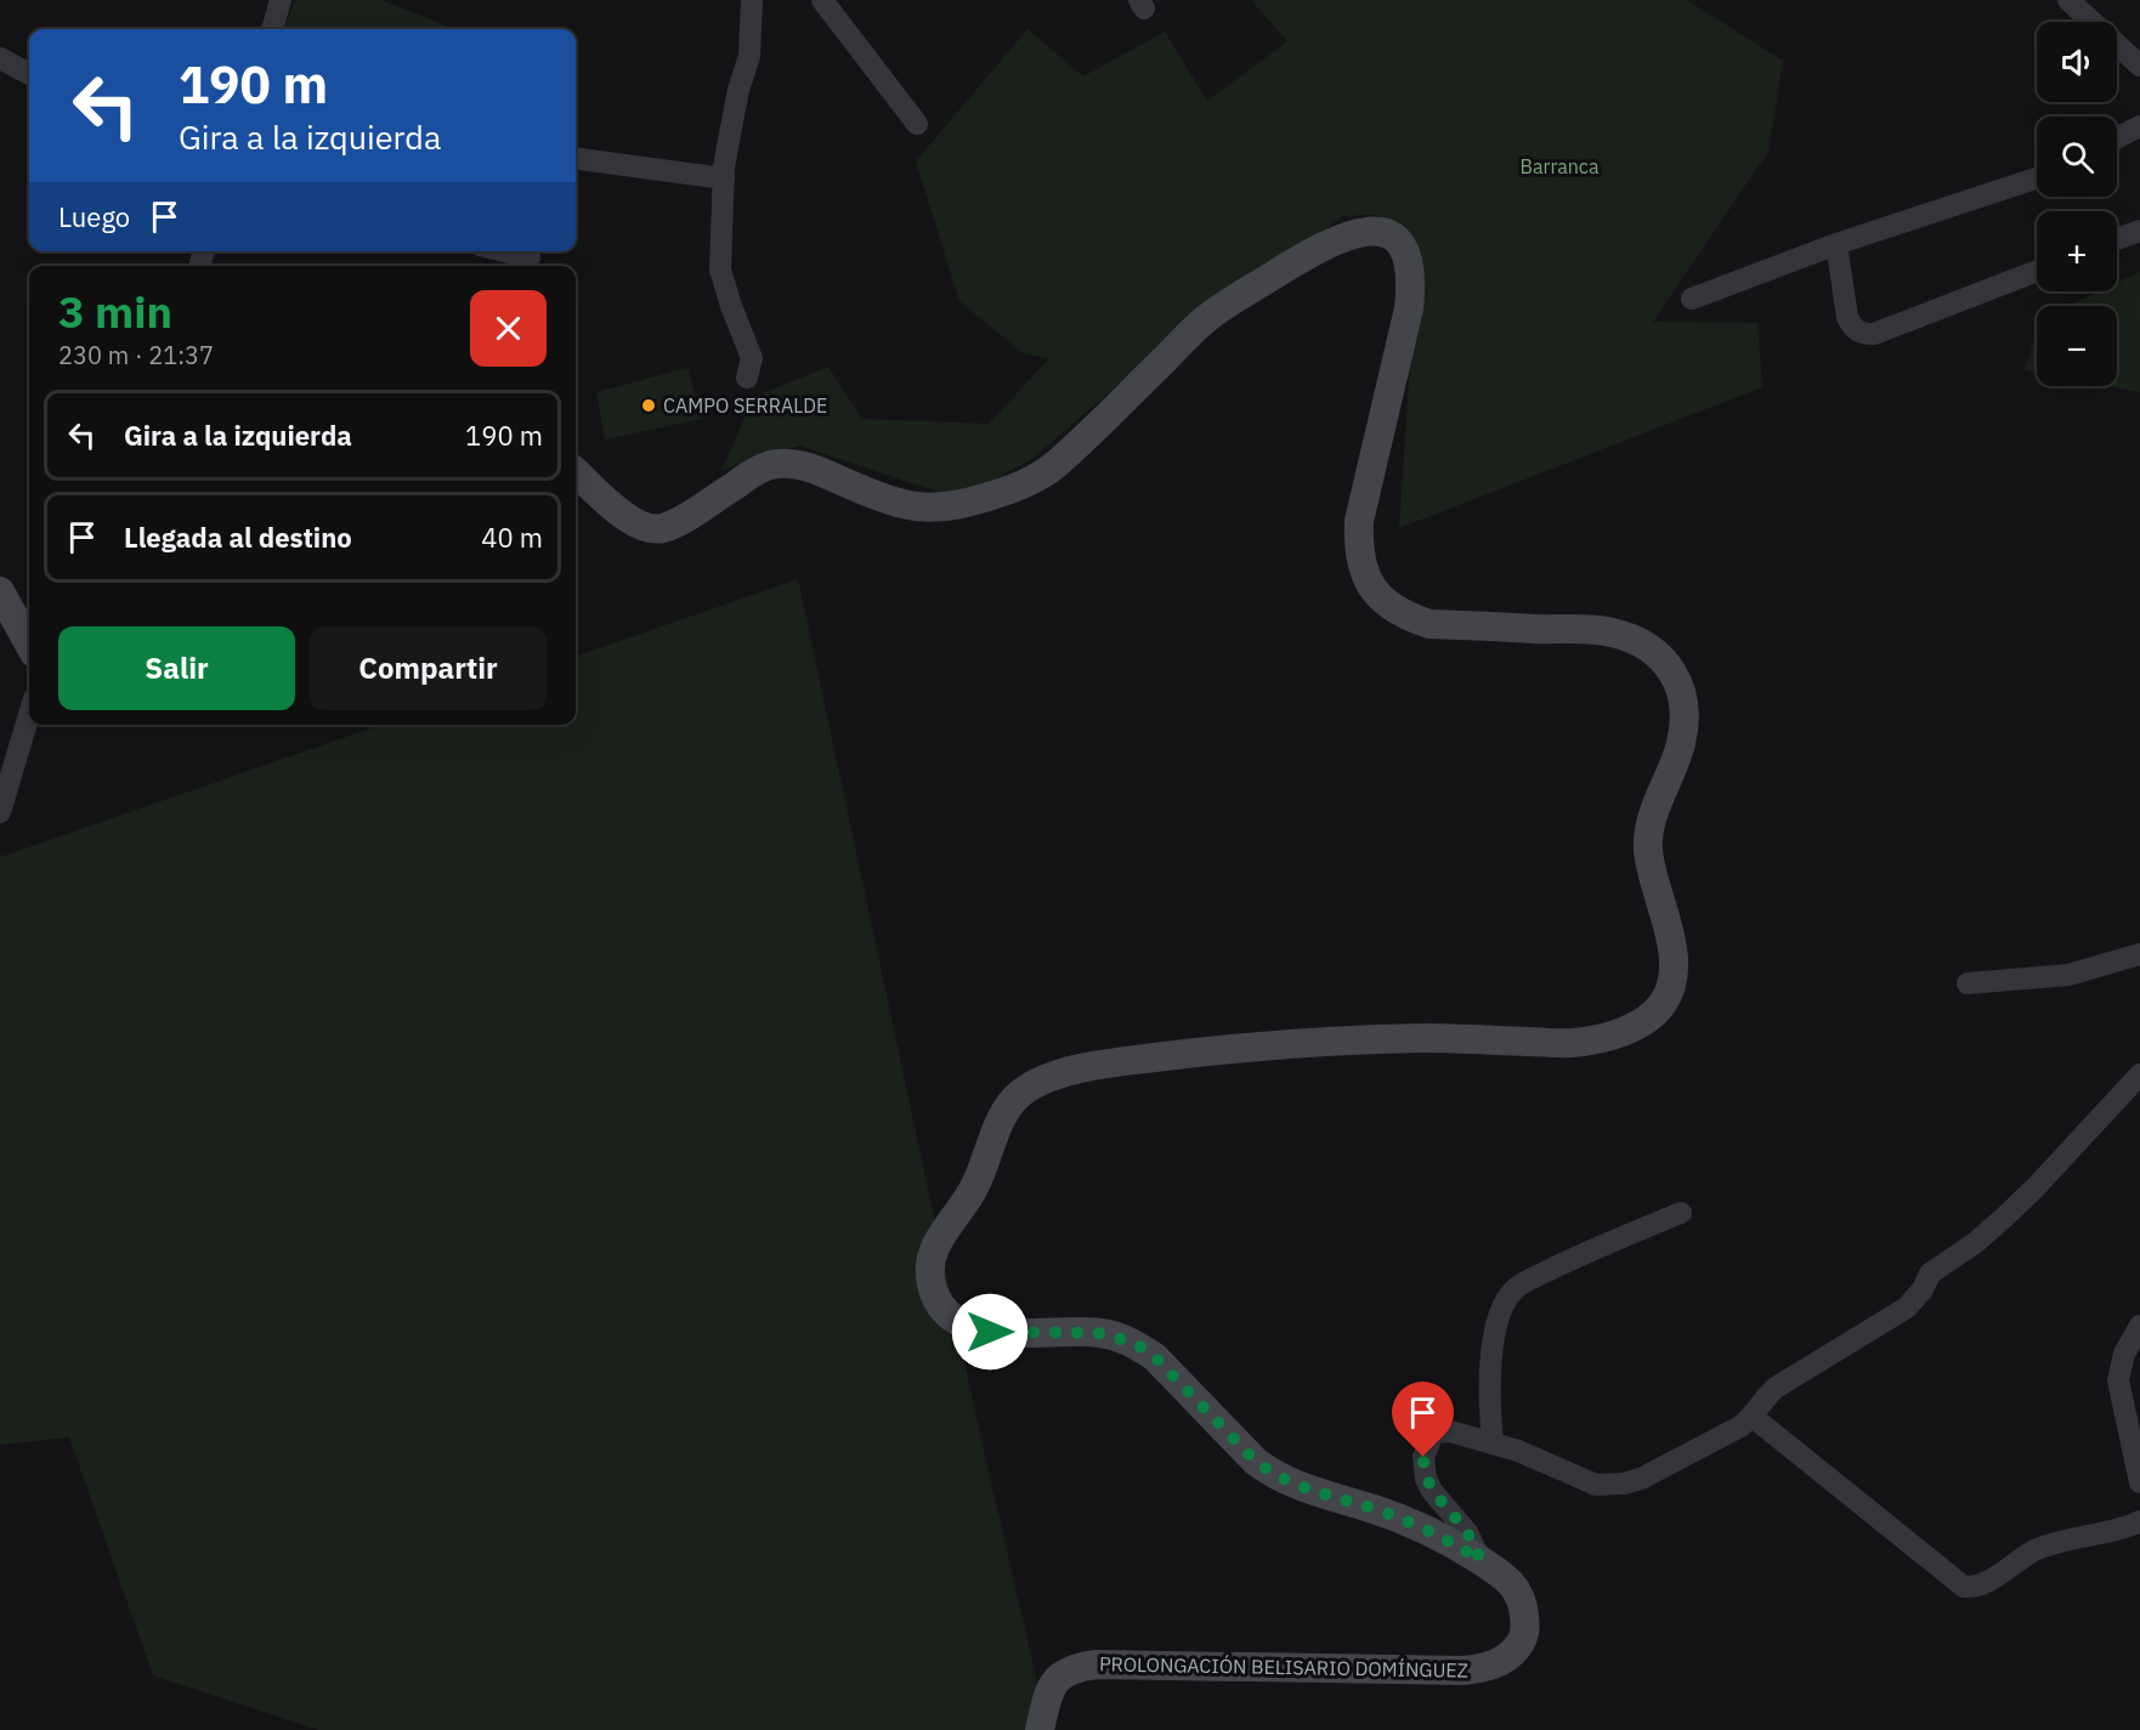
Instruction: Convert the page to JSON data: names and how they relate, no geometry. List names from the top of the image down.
{
  "streets": {
    "main road": ["PROLONGACIÓN BELISARIO DOMÍNGUEZ"]
  },
  "parks": ["Barranca"],
  "places": ["CAMPO SERRALDE"],
  "page": {
    "map_buttons": ["+", "−"],
    "turn": ["190 m", "Gira a la izquierda"],
    "then": "Luego",
    "heading": ["3 min", "230 m · 21:37"],
    "list": [
      {
        "name": "Gira a la izquierda",
        "value": "190 m"
      },
      {
        "name": "Llegada al destino",
        "value": "40 m"
      }
    ],
    "buttons": ["Salir", "Compartir"]
  }
}
